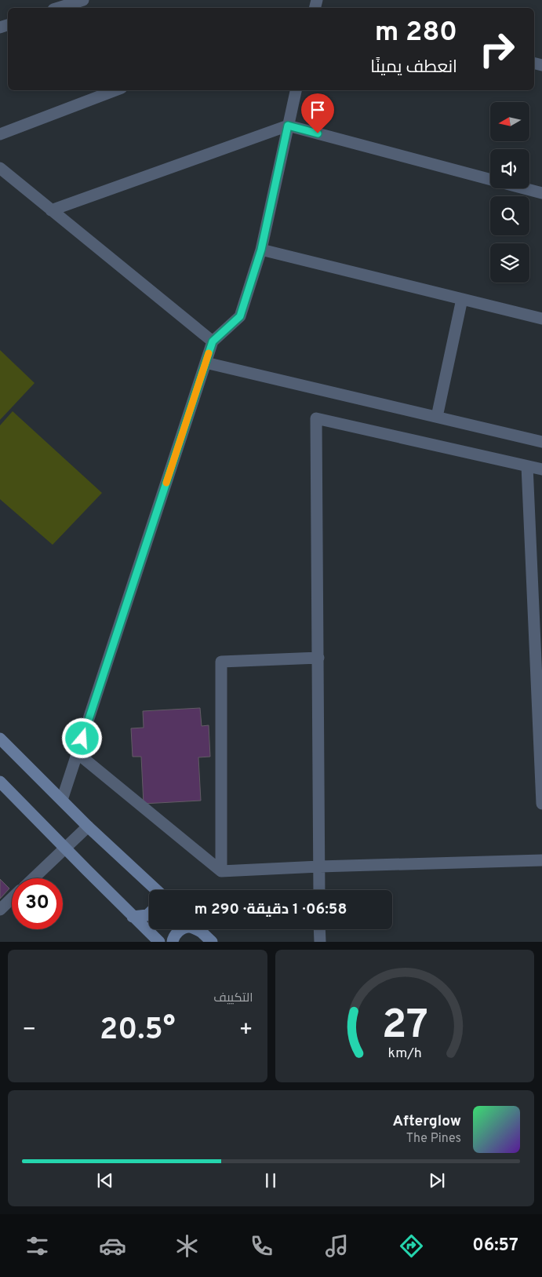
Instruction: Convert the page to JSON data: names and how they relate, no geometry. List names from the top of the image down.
{
  "north": "left",
  "page": {
    "turn": ["280 m", "انعطف يمينًا"],
    "limit": "30",
    "trip": "06:58 · 1 دقيقة · 290 m",
    "tile": "التكييف",
    "heat": ["−", "20.5°", "+"],
    "song": ["Afterglow", "The Pines"],
    "tabs": "06:57",
    "gauge": ["27", "km/h"]
  }
}
